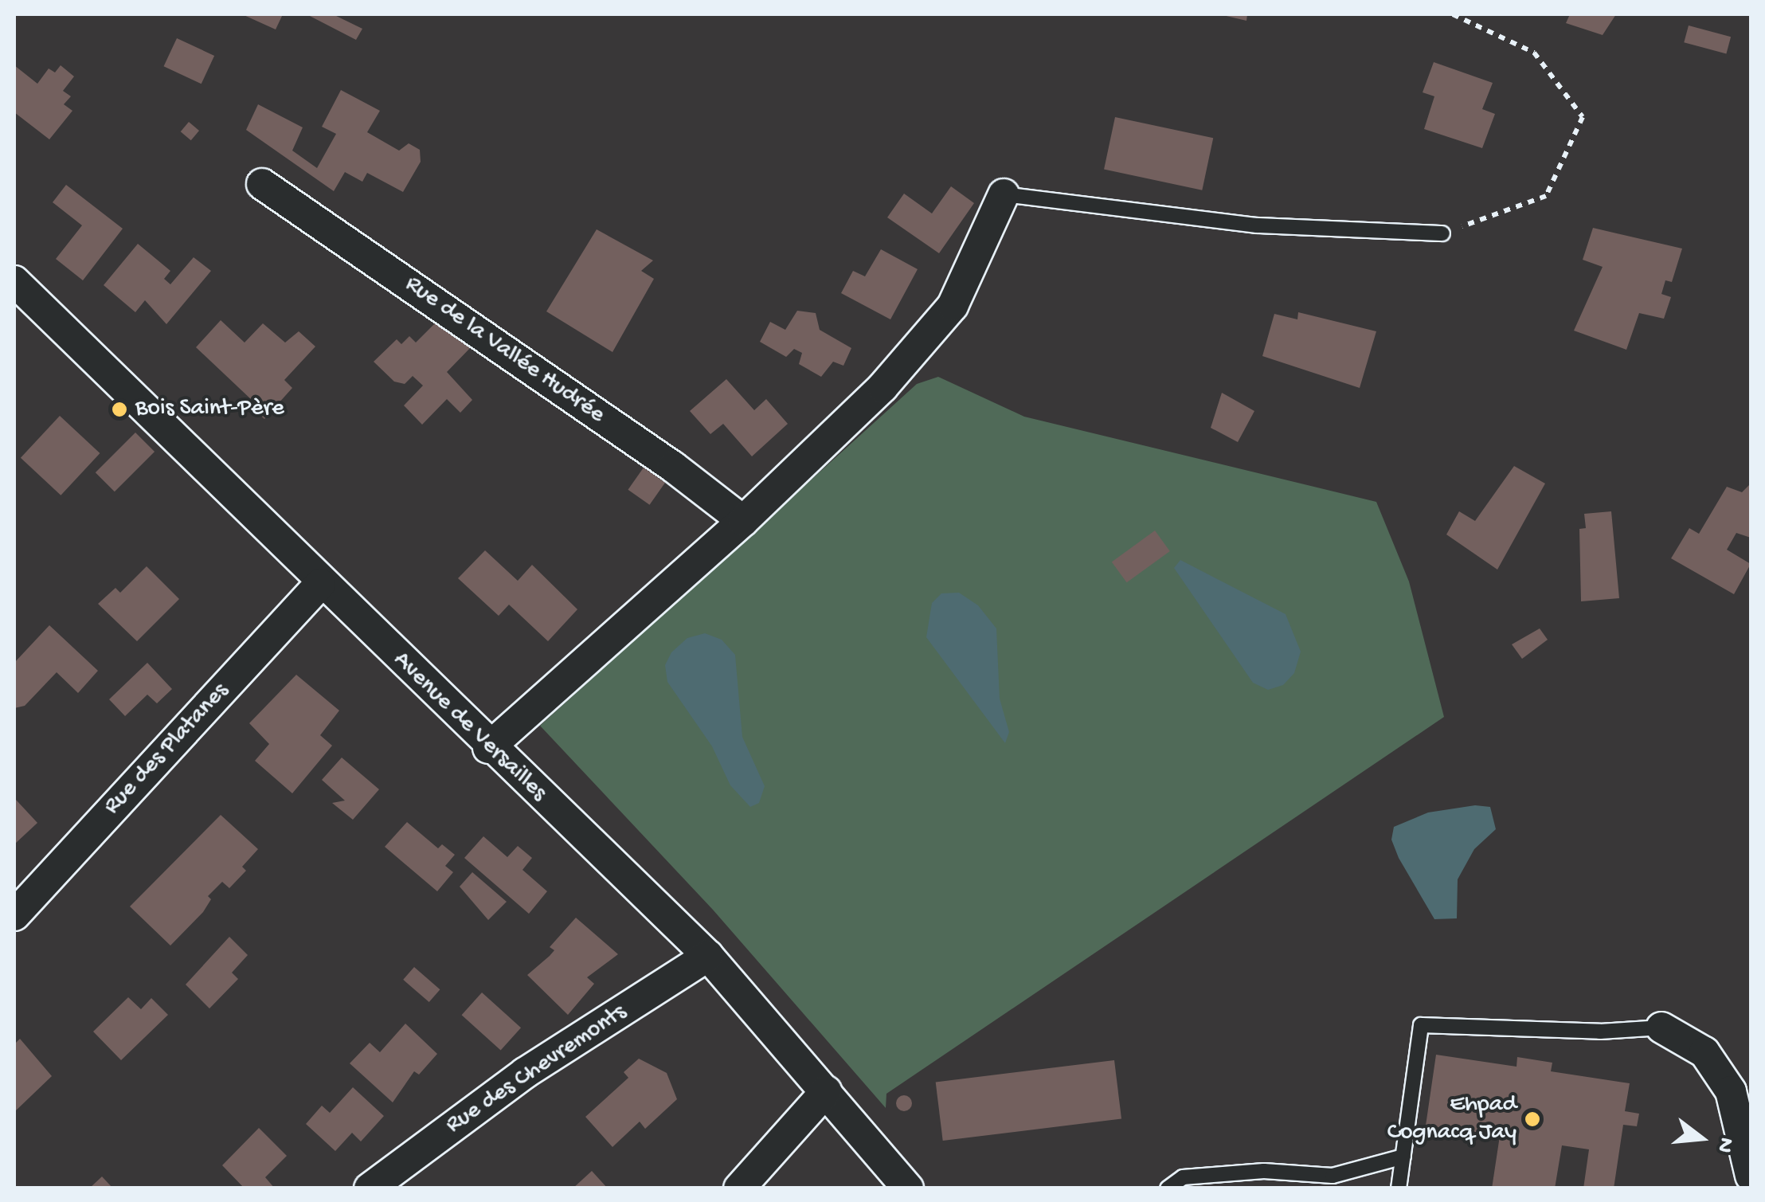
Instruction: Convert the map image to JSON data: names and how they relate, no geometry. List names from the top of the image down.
{
  "streets": {
    "street": [
      "Rue de la Vallée Hudrée",
      "Avenue de Versailles",
      "Rue des Platanes",
      "Rue des Chevremonts"
    ]
  },
  "crossings": [
    ["Avenue de Versailles", "Rue des Platanes"],
    ["Avenue de Versailles", "Rue des Chevremonts"]
  ],
  "places": ["Bois Saint-Père", "Ehpad Cognacq Jay"],
  "north": "right"
}
